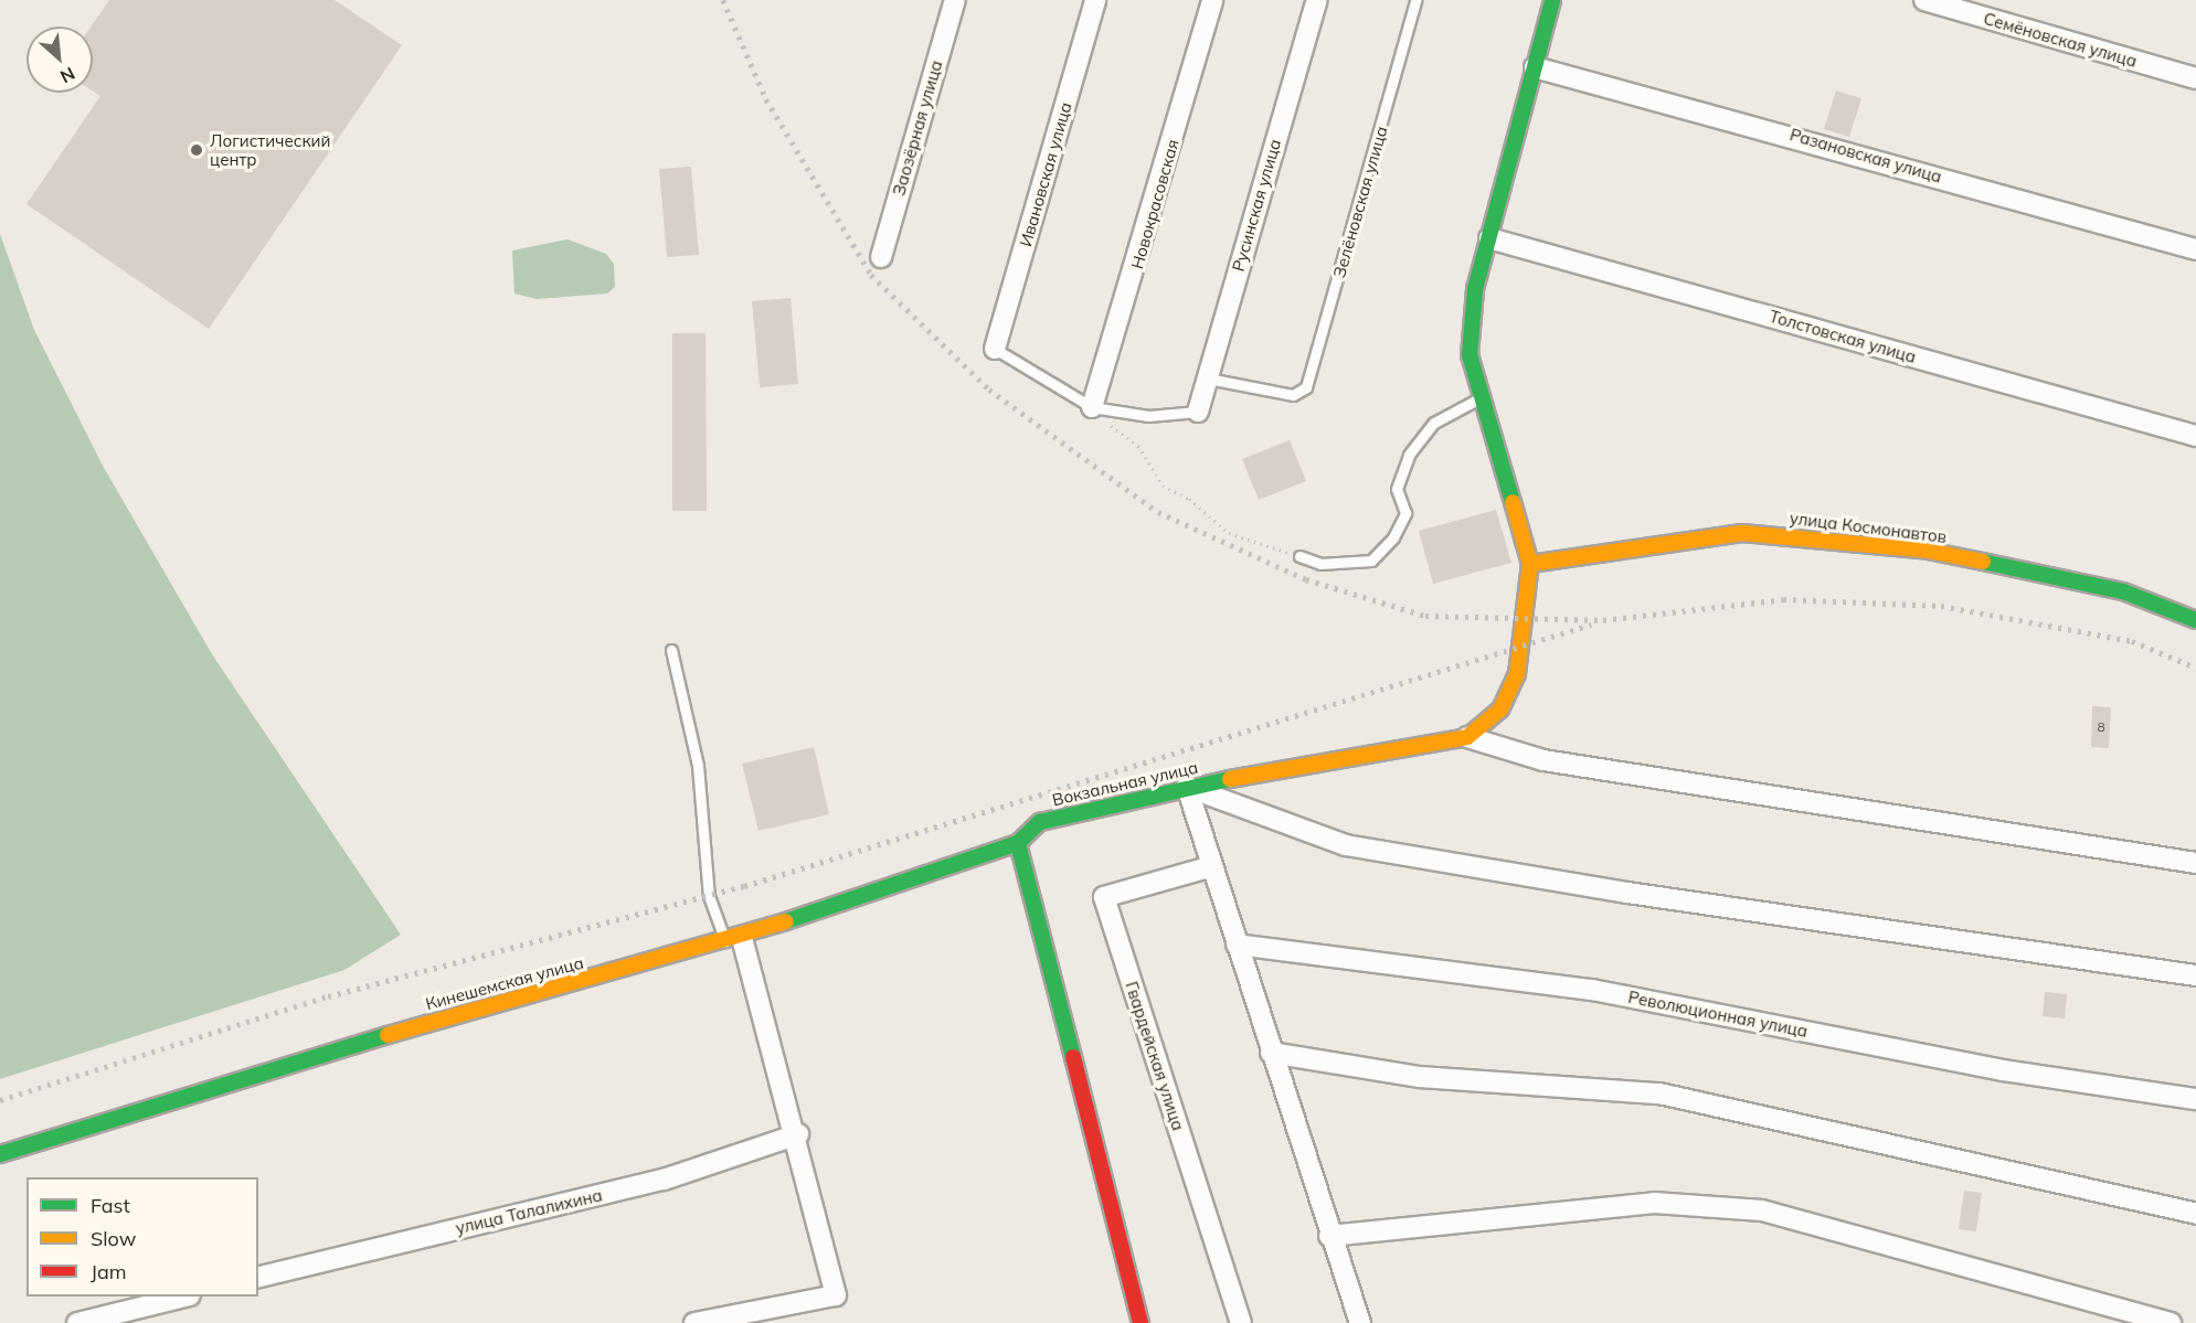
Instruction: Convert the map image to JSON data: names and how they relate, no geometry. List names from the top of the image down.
{
  "streets": {
    "main road": ["улица Космонавтов", "Вокзальная улица", "Кинешемская улица"],
    "street": [
      "Семёновская улица",
      "Заозёрная улица",
      "Разановская улица",
      "Ивановская улица",
      "Новокрасовская",
      "Русинская улица",
      "Толстовская улица",
      "Революционная улица",
      "Гвардейская улица",
      "улица Талалихина"
    ],
    "lane": ["Зелёновская улица"]
  },
  "crossings": [
    ["Зелёновская улица", "Русинская улица"],
    ["улица Космонавтов", "Вокзальная улица"],
    ["Вокзальная улица", "Кинешемская улица"]
  ],
  "places": ["Логистический центр"],
  "house_numbers": ["8"],
  "legend": ["Fast", "Slow", "Jam"],
  "north": "bottom right"
}
